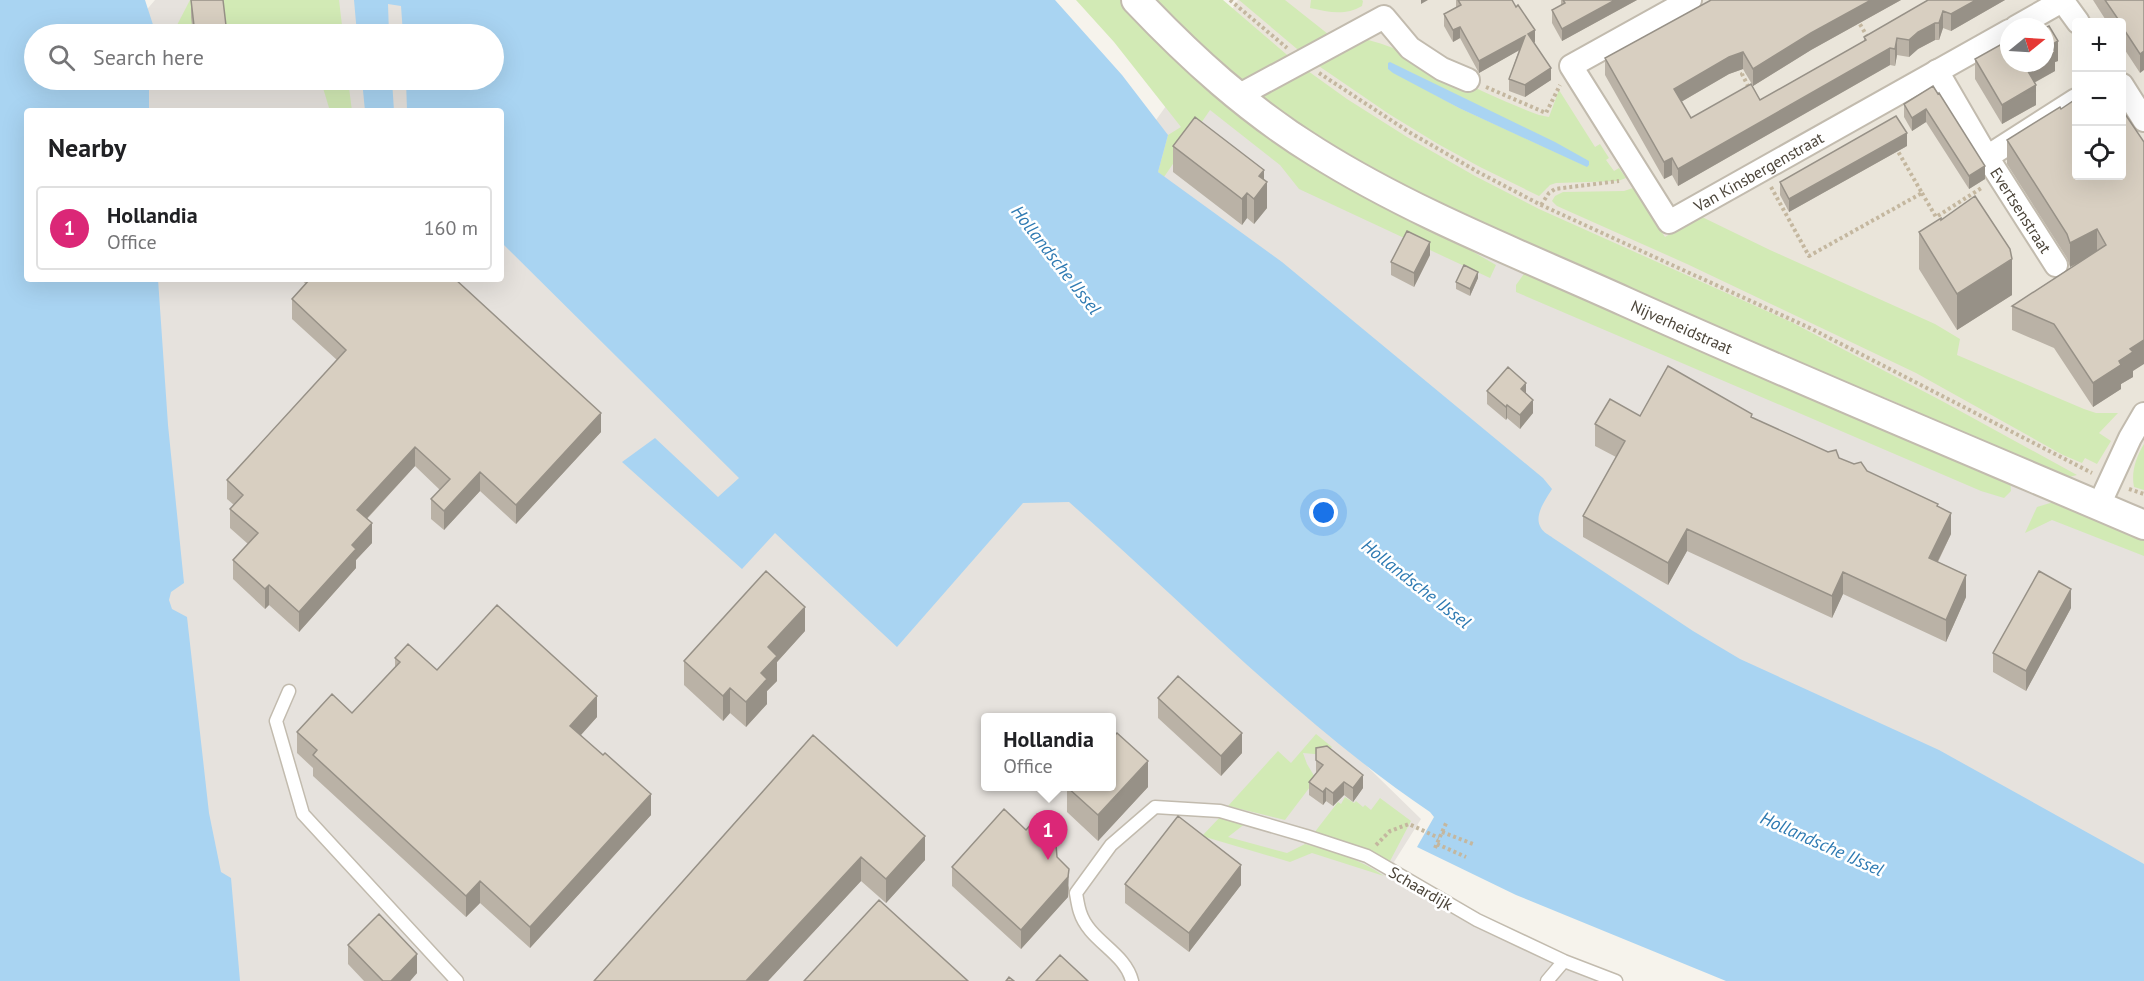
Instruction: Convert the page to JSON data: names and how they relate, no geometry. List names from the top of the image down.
{
  "streets": {
    "street": ["Van Kinsbergenstraat", "Evertsenstraat", "Nijverheidstraat"],
    "lane": ["Schaardijk"]
  },
  "crossings": [
    ["Van Kinsbergenstraat", "Evertsenstraat"]
  ],
  "water": ["Hollandsche IJssel"],
  "north": "right",
  "page": {
    "map_buttons": ["+", "−"],
    "search": "Search here",
    "heading": "Nearby",
    "list": [
      {
        "mark": "1",
        "name": "Hollandia",
        "note": "Office",
        "value": "160 m"
      }
    ],
    "popup": ["Hollandia", "Office"],
    "pins": "1"
  }
}
